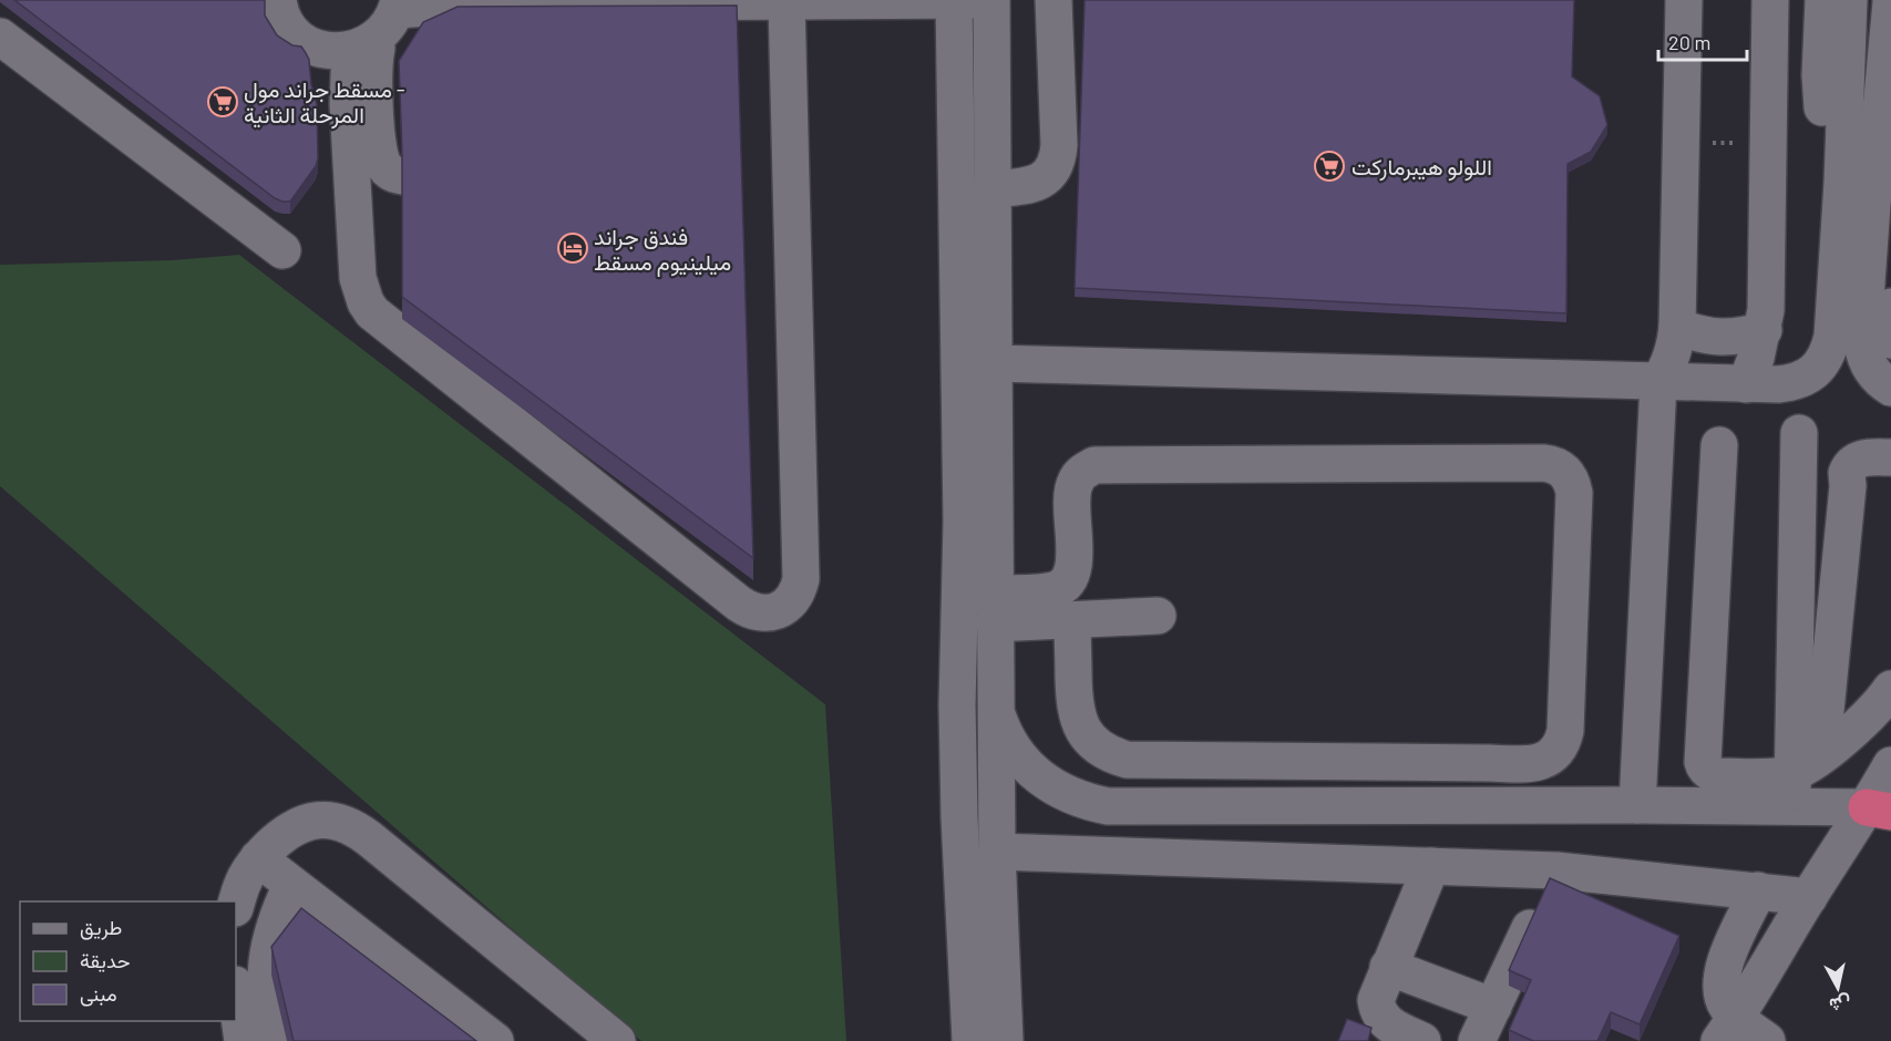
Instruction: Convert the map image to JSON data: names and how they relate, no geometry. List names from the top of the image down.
{
  "places": {
    "supermarket": ["مسقط جراند مول - المرحلة الثانية", "اللولو هيبرماركت"],
    "hotel": ["فندق جراند ميلينيوم مسقط"]
  },
  "legend": ["طريق", "حديقة", "مبنى"],
  "scale_bar": "20 m",
  "north": "bottom"
}
